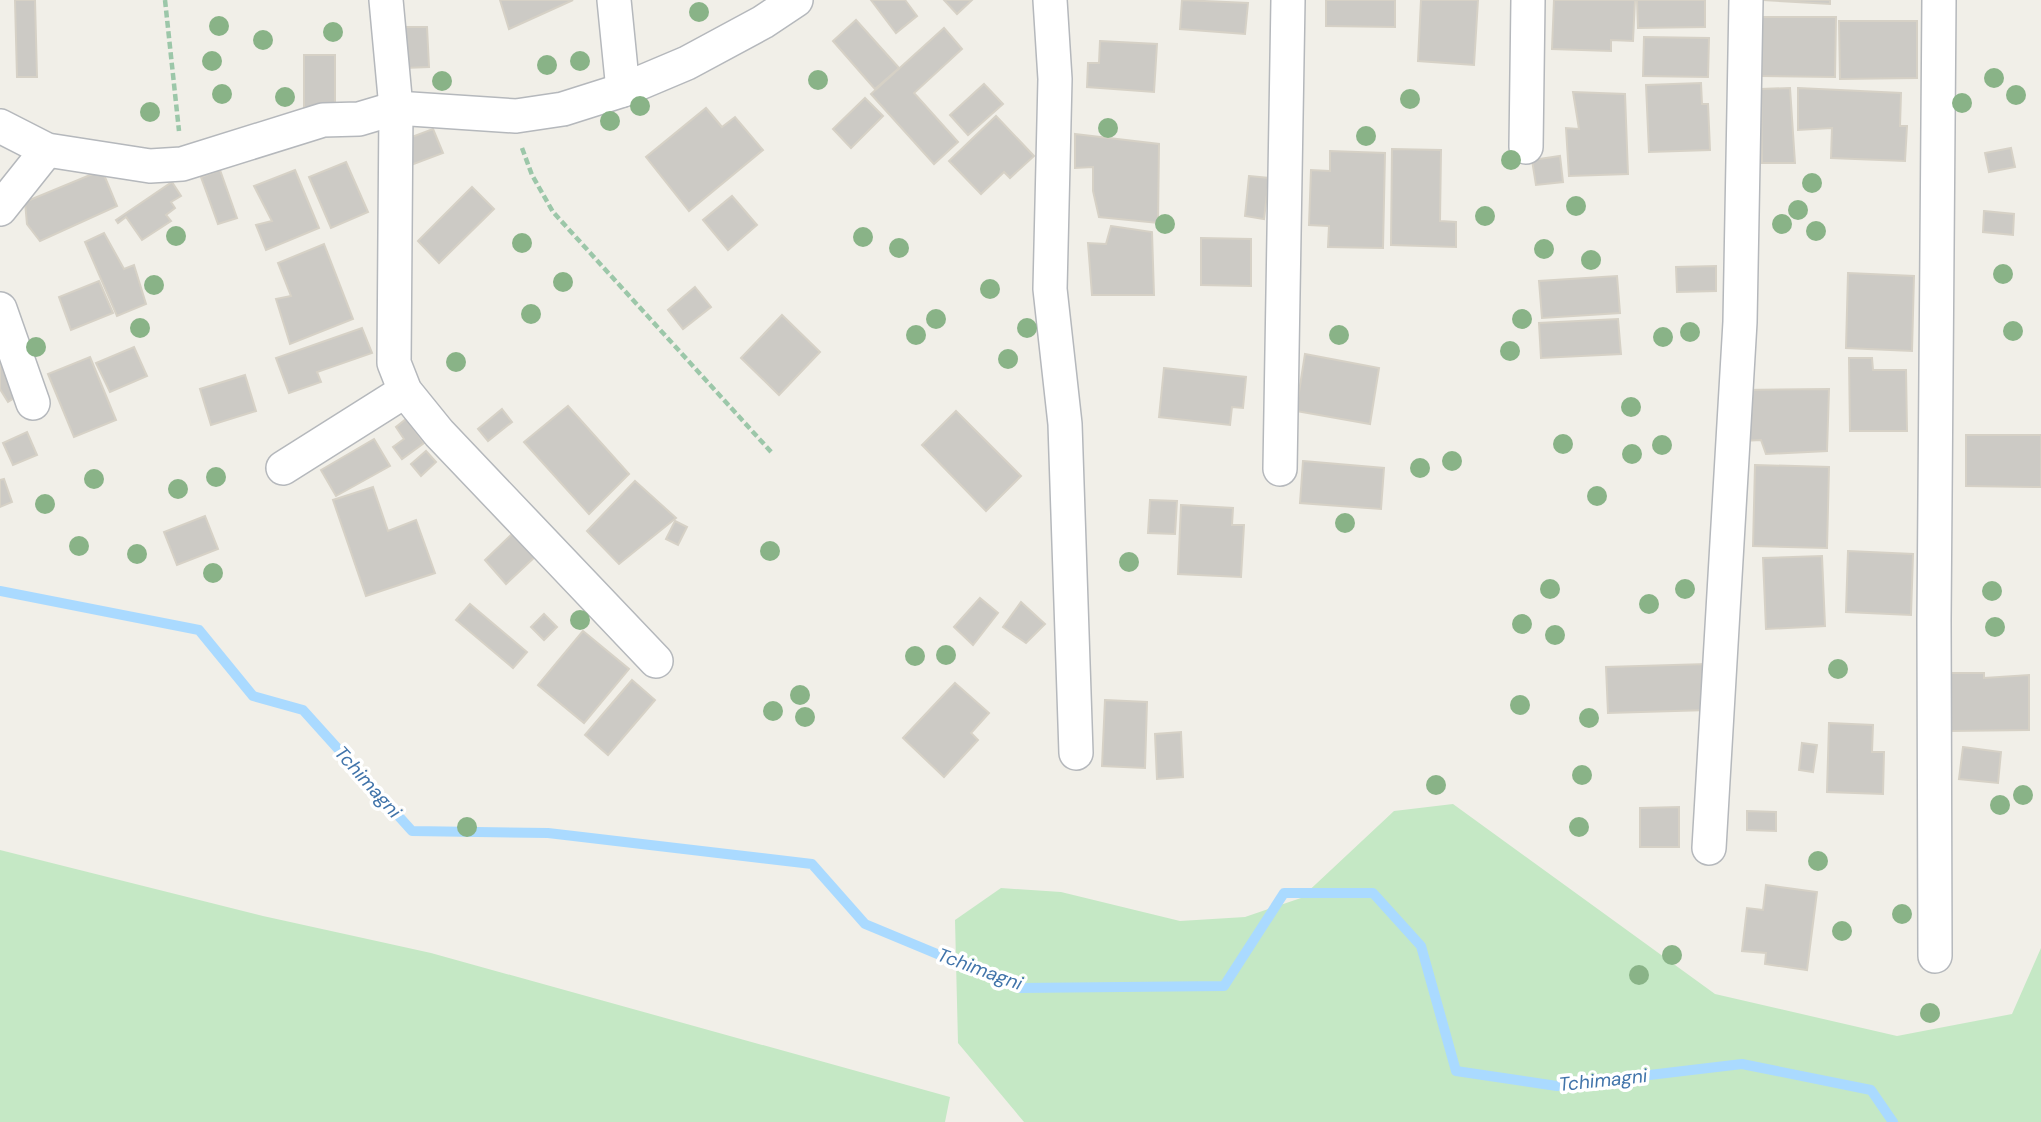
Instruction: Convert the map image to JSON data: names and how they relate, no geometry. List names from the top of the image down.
{
  "water": ["Tchimagni"]
}
